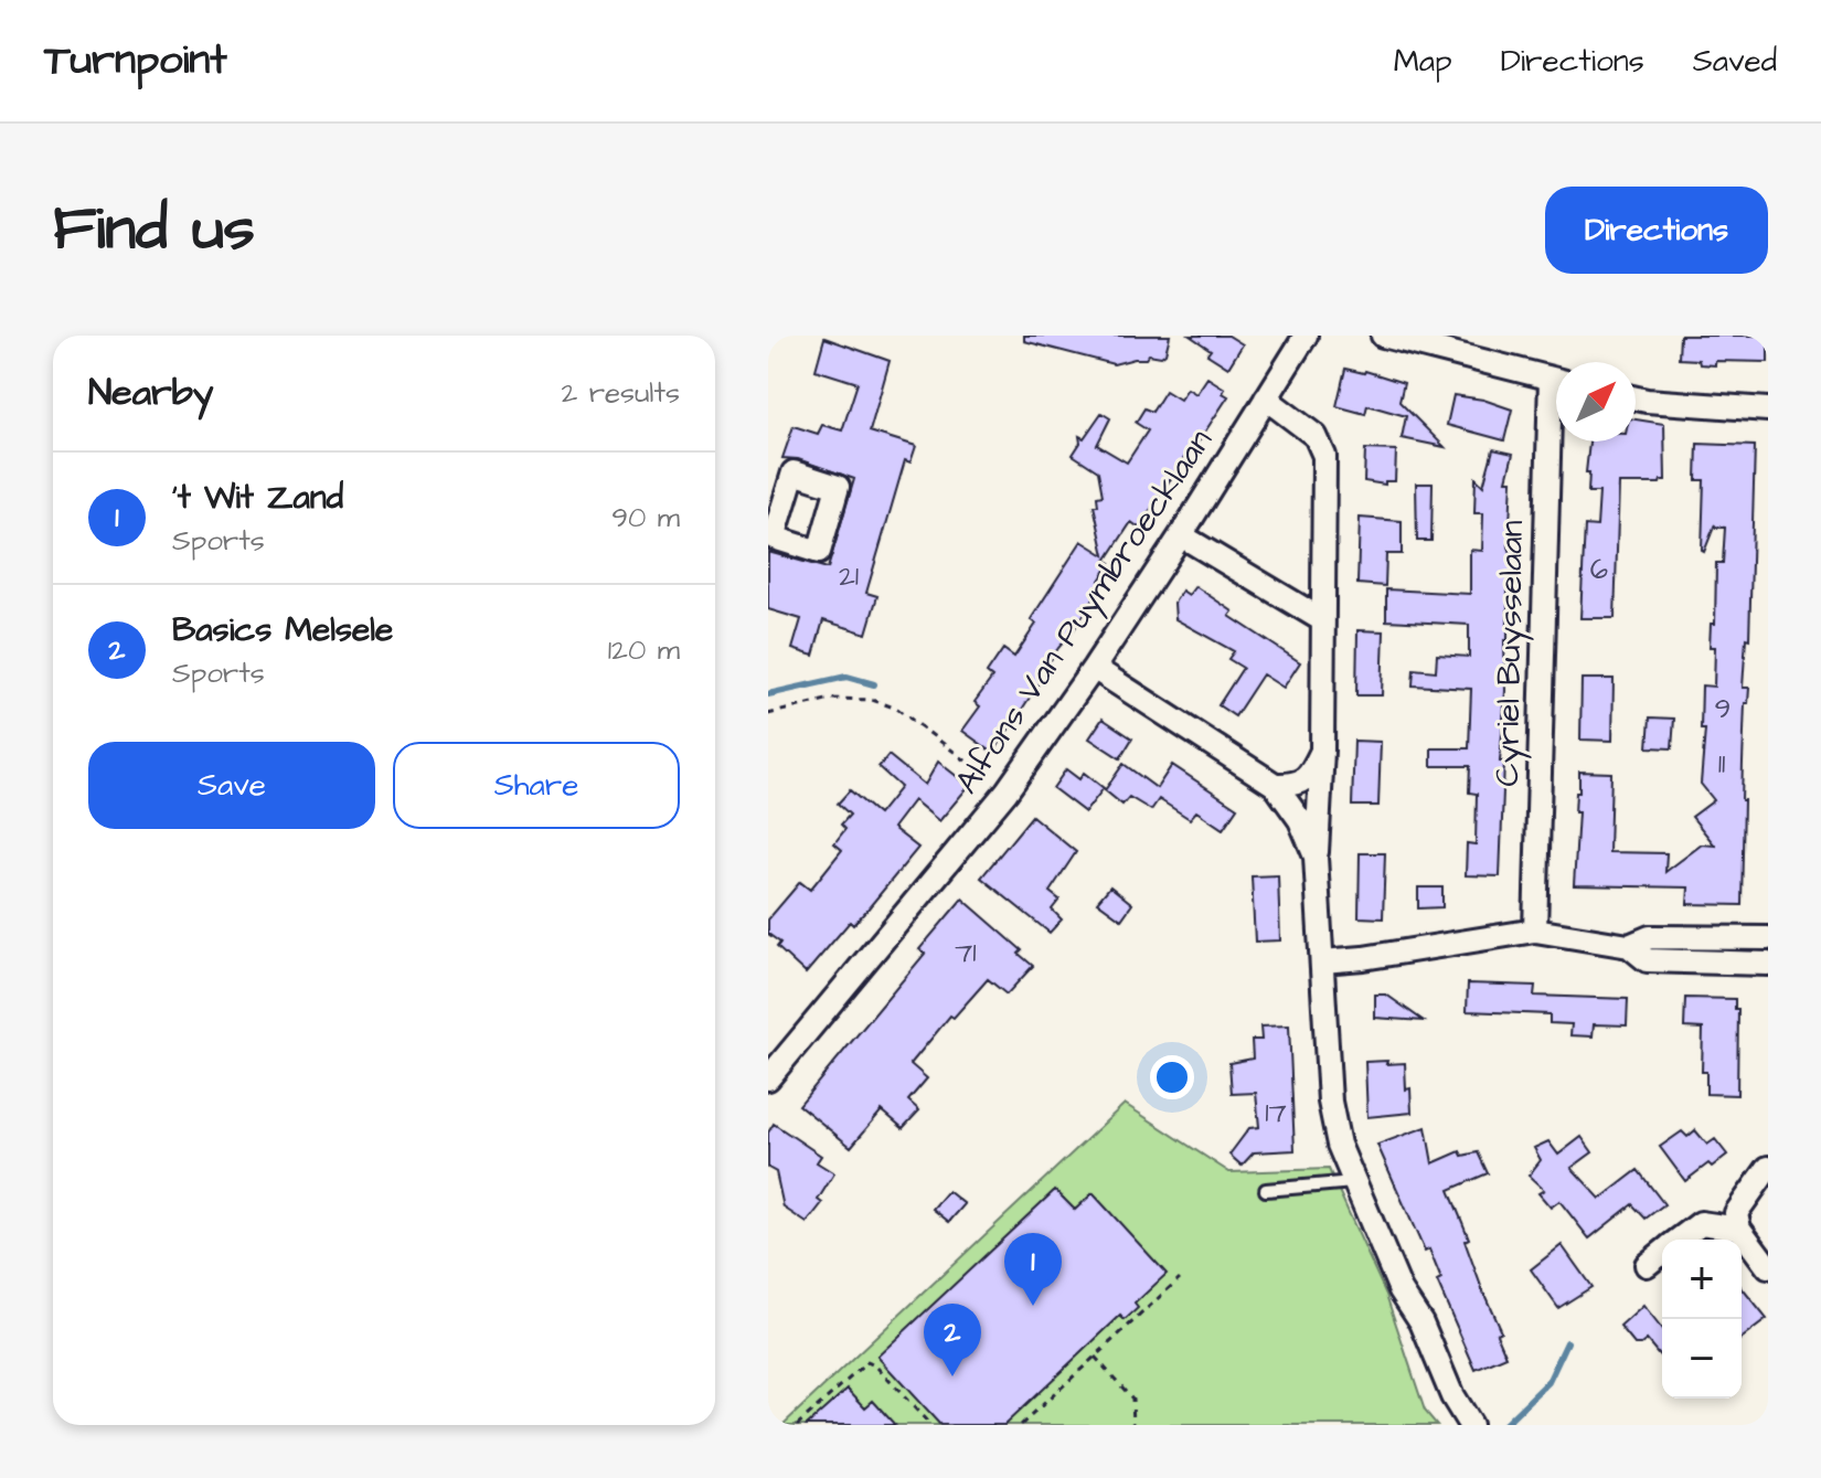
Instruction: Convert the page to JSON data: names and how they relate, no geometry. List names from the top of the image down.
{
  "streets": {
    "street": ["Alfons Van Puymbroecklaan", "Cyriel Buysselaan"]
  },
  "house_numbers": [
    "6",
    "21",
    "9",
    "11",
    "71",
    "17"
  ],
  "north": "top right",
  "page": {
    "header": "Turnpoint",
    "nav": ["Map", "Directions", "Saved"],
    "title": "Find us",
    "buttons": [
      "Directions",
      ["Save", "Share"]
    ],
    "heading": ["Nearby", "2 results"],
    "list": [
      {
        "mark": "1",
        "name": "'t Wit Zand",
        "note": "Sports",
        "value": "90 m"
      },
      {
        "mark": "2",
        "name": "Basics Melsele",
        "note": "Sports",
        "value": "120 m"
      }
    ],
    "pins": ["1", "2"],
    "map_buttons": ["+", "−"]
  }
}
